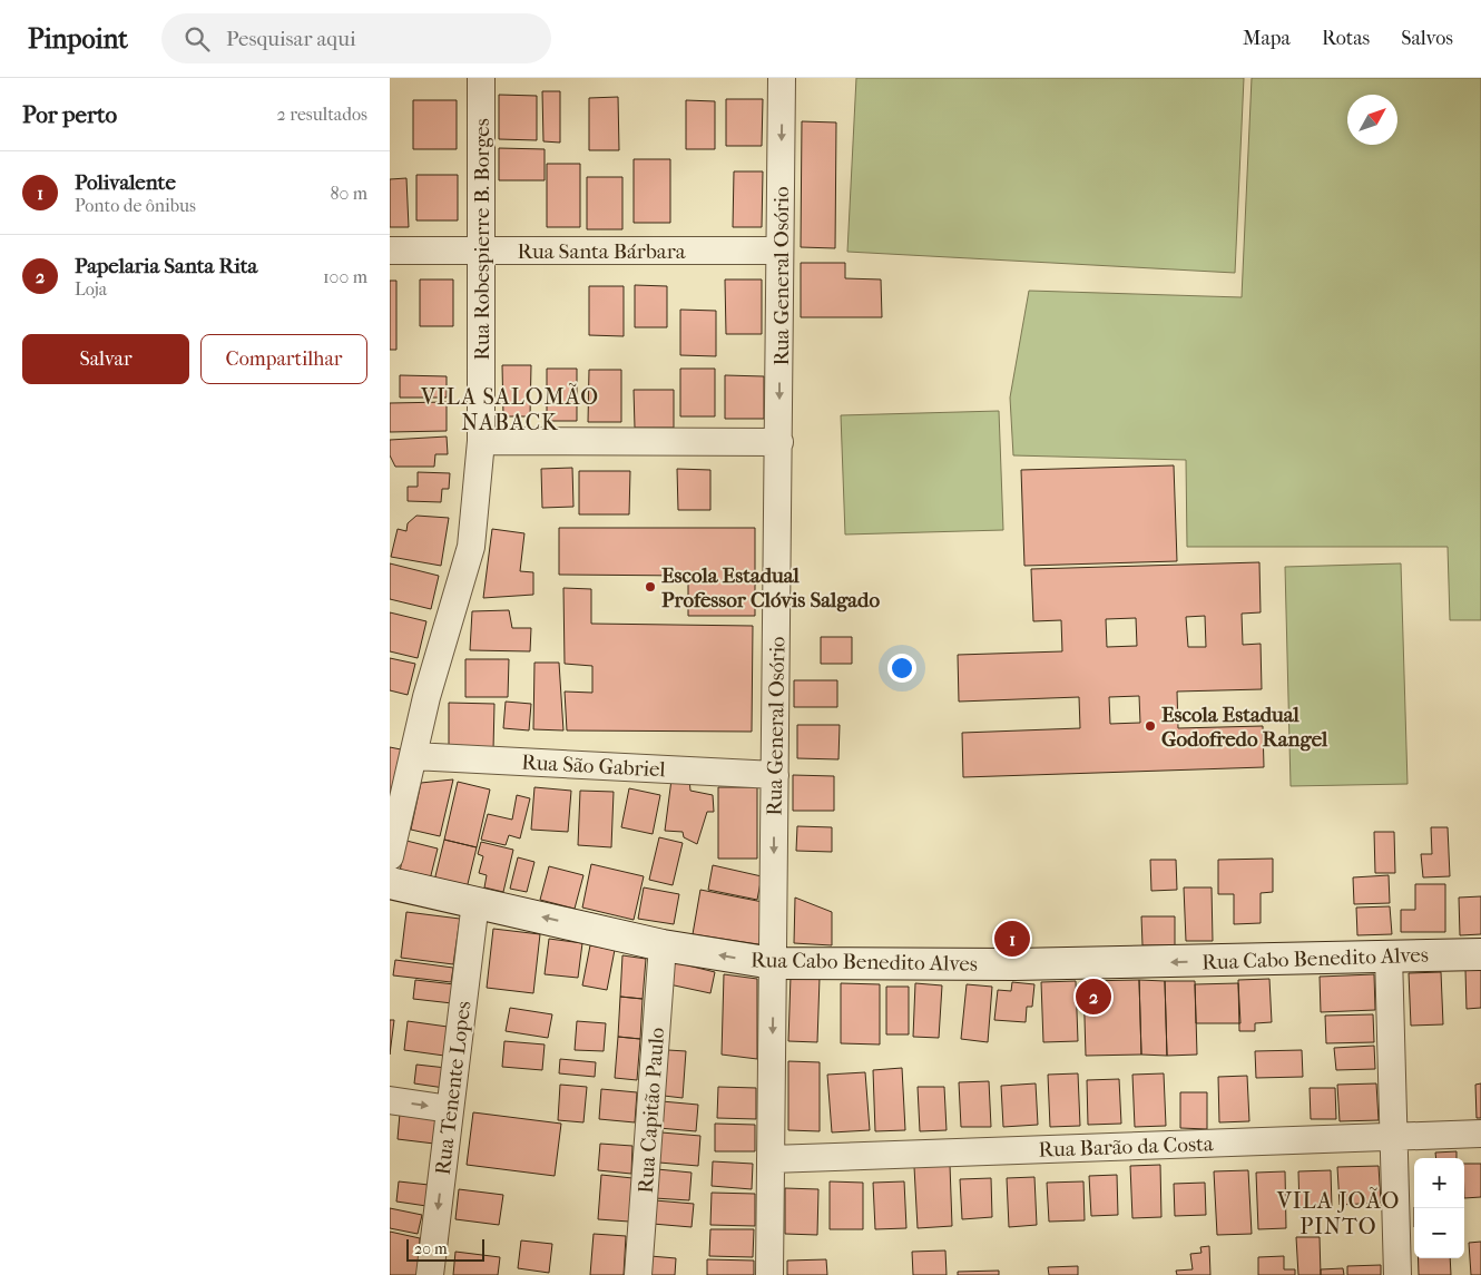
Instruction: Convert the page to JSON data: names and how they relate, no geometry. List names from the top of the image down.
{
  "streets": {
    "main road": ["Rua Cabo Benedito Alves"],
    "street": [
      "Rua Robespierre B. Borges",
      "Rua Santa Bárbara",
      "Rua General Osório",
      "Rua São Gabriel",
      "Rua Tenente Lopes",
      "Rua Capitão Paulo",
      "Rua Barão da Costa"
    ]
  },
  "crossings": [
    ["Rua Robespierre B. Borges", "Rua Santa Bárbara"],
    ["Rua Robespierre B. Borges", "Rua São Gabriel"],
    ["Rua Santa Bárbara", "Rua General Osório"],
    ["Rua General Osório", "Rua São Gabriel"],
    ["Rua General Osório", "Rua Cabo Benedito Alves"],
    ["Rua General Osório", "Rua Barão da Costa"],
    ["Rua Cabo Benedito Alves", "Rua Tenente Lopes"],
    ["Rua Cabo Benedito Alves", "Rua Capitão Paulo"]
  ],
  "one_way": ["Rua General Osório", "Rua Cabo Benedito Alves", "Rua Tenente Lopes"],
  "districts": ["VILA SALOMÃO NABACK", "VILA JOÃO PINTO"],
  "places": ["Escola Estadual Professor Clóvis Salgado", "Escola Estadual Godofredo Rangel"],
  "scale_bar": "20 m",
  "north": "top right",
  "page": {
    "header": "Pinpoint",
    "search": "Pesquisar aqui",
    "nav": ["Mapa", "Rotas", "Salvos"],
    "heading": ["Por perto", "2 resultados"],
    "list": [
      {
        "mark": "1",
        "name": "Polivalente",
        "note": "Ponto de ônibus",
        "value": "80 m"
      },
      {
        "mark": "2",
        "name": "Papelaria Santa Rita",
        "note": "Loja",
        "value": "100 m"
      }
    ],
    "buttons": ["Salvar", "Compartilhar"],
    "pins": ["1", "2"],
    "map_buttons": ["+", "−"],
    "scale": "20 m"
  }
}
